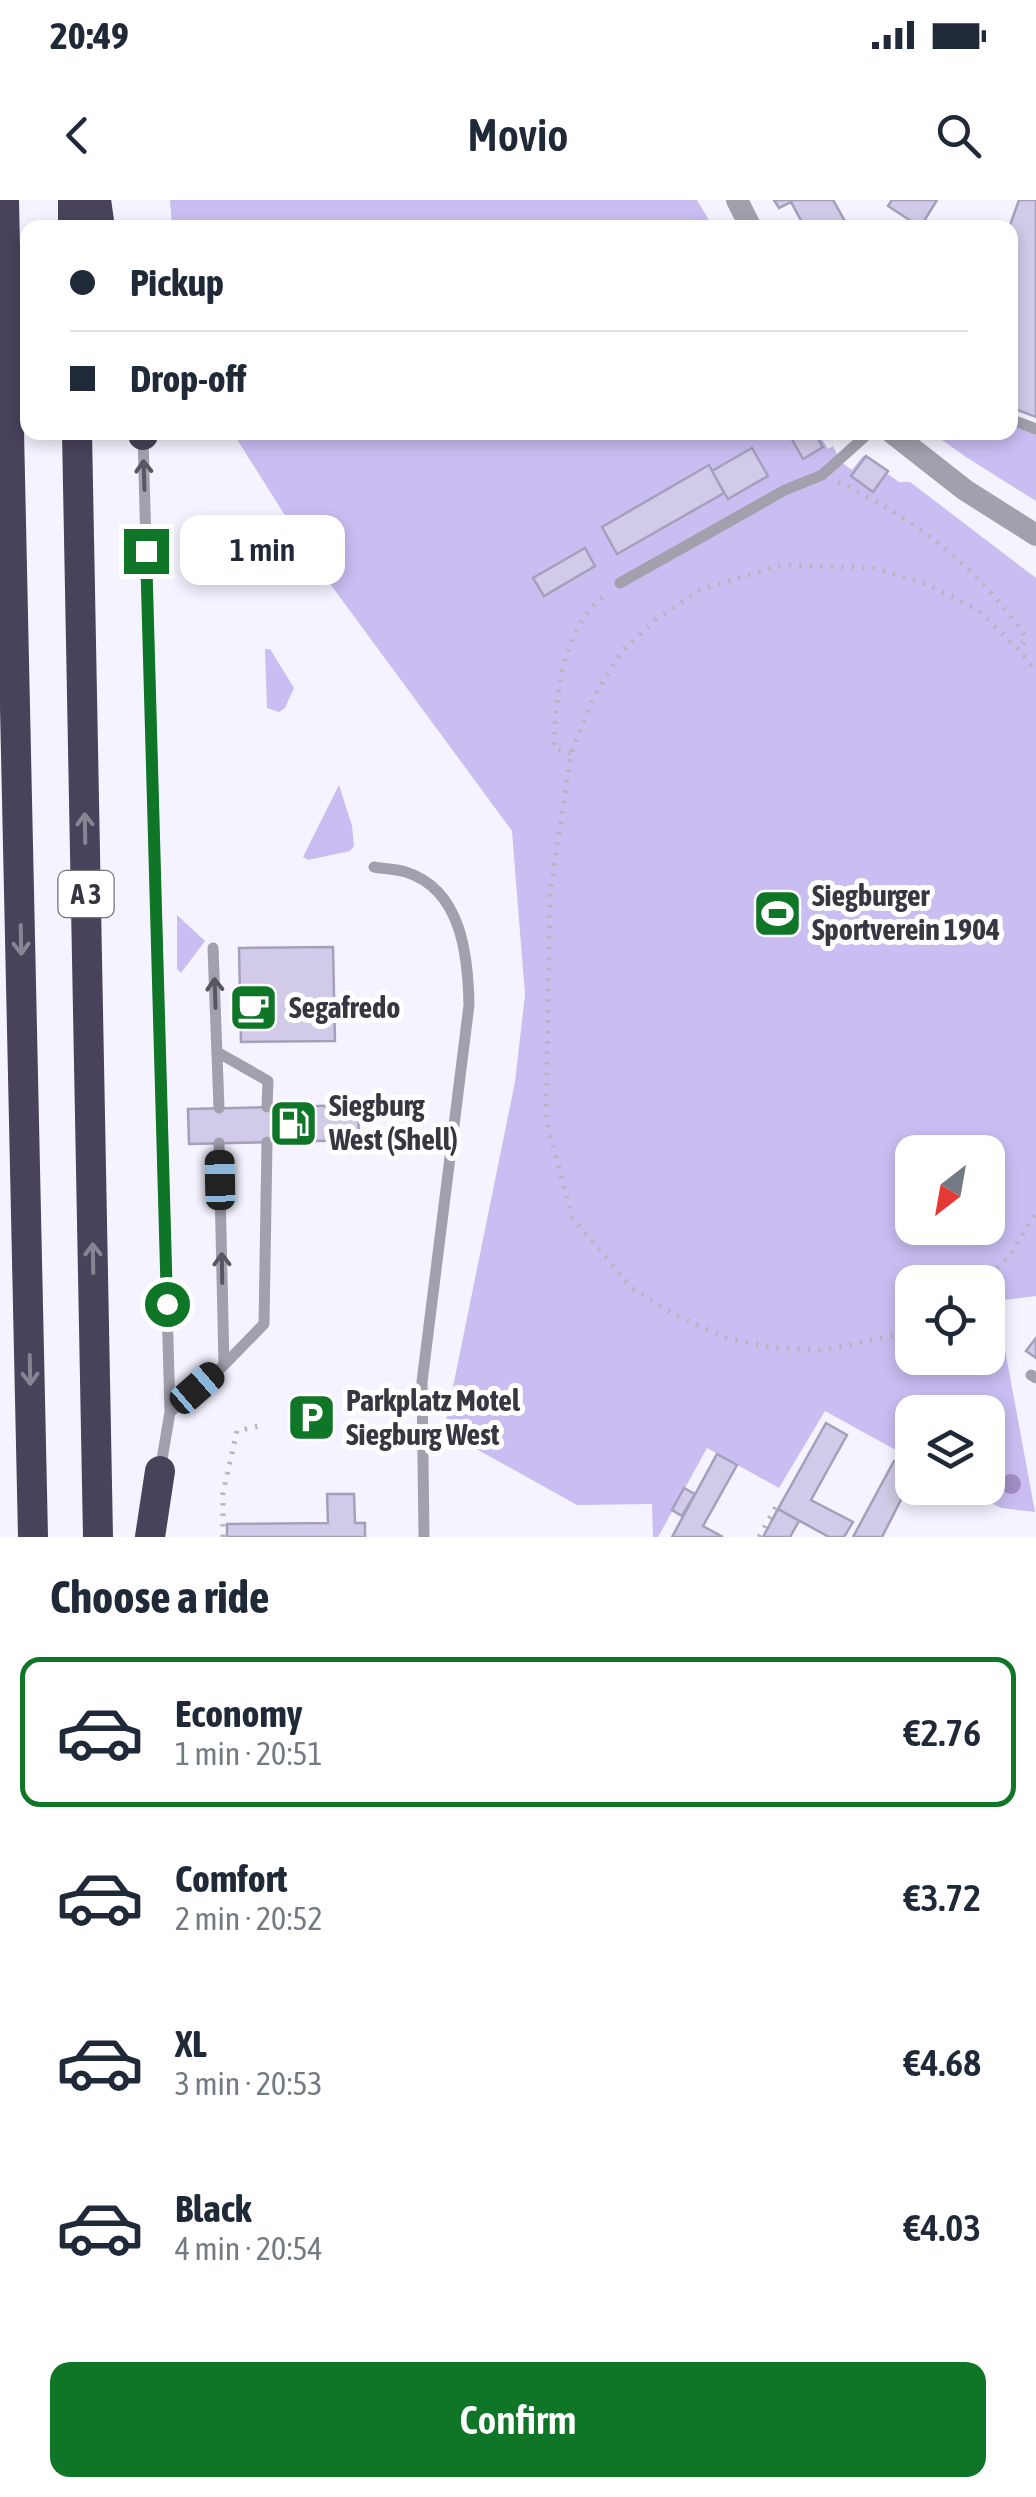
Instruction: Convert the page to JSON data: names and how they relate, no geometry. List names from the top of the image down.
{
  "streets": {
    "highway": ["A 3"]
  },
  "places": {
    "sports": ["Siegburger Sportverein 1904"],
    "cafe": ["Segafredo"],
    "fuel station": ["Siegburg West (Shell)"],
    "parking": ["Parkplatz Motel Siegburg West"]
  },
  "north": "bottom left",
  "page": {
    "status": "20:49",
    "header": "Movio",
    "banner": ["Pickup", "Drop-off"],
    "bubble": "1 min",
    "heading": "Choose a ride",
    "list": [
      {
        "name": "Economy",
        "note": "1 min · 20:51",
        "value": "€2.76"
      },
      {
        "name": "Comfort",
        "note": "2 min · 20:52",
        "value": "€3.72"
      },
      {
        "name": "XL",
        "note": "3 min · 20:53",
        "value": "€4.68"
      },
      {
        "name": "Black",
        "note": "4 min · 20:54",
        "value": "€4.03"
      }
    ],
    "buttons": "Confirm"
  }
}
